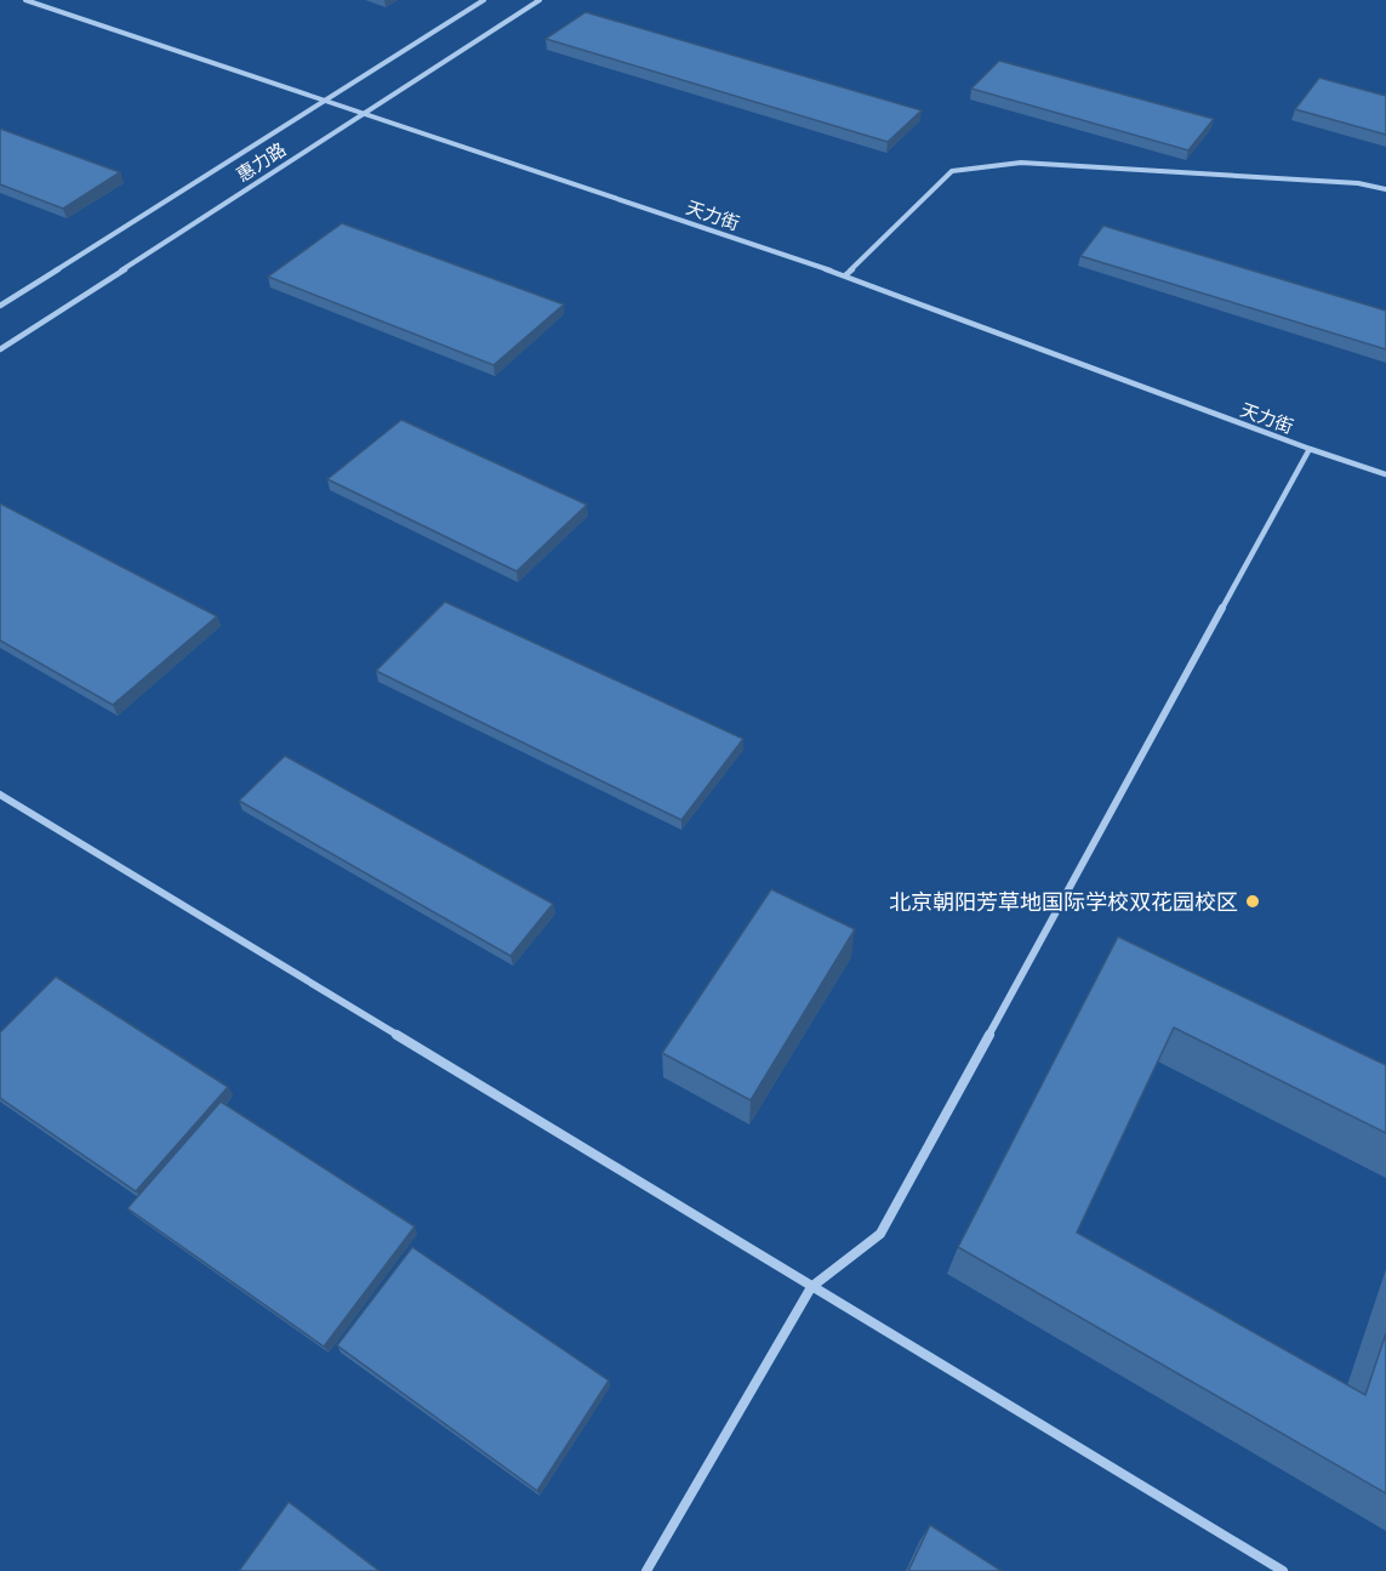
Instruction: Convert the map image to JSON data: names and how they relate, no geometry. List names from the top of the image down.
{
  "streets": {
    "street": ["惠力路", "天力街"]
  },
  "crossings": [
    ["惠力路", "天力街"]
  ],
  "places": ["北京朝阳芳草地国际学校双花园校区"]
}
